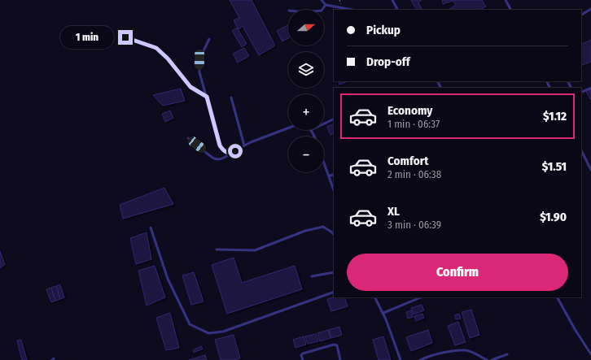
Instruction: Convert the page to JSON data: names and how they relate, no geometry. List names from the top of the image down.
{
  "north": "right",
  "page": {
    "map_buttons": ["+", "−"],
    "banner": ["Pickup", "Drop-off"],
    "bubble": "1 min",
    "list": [
      {
        "name": "Economy",
        "note": "1 min · 06:37",
        "value": "$1.12"
      },
      {
        "name": "Comfort",
        "note": "2 min · 06:38",
        "value": "$1.51"
      },
      {
        "name": "XL",
        "note": "3 min · 06:39",
        "value": "$1.90"
      }
    ],
    "buttons": "Confirm"
  }
}
